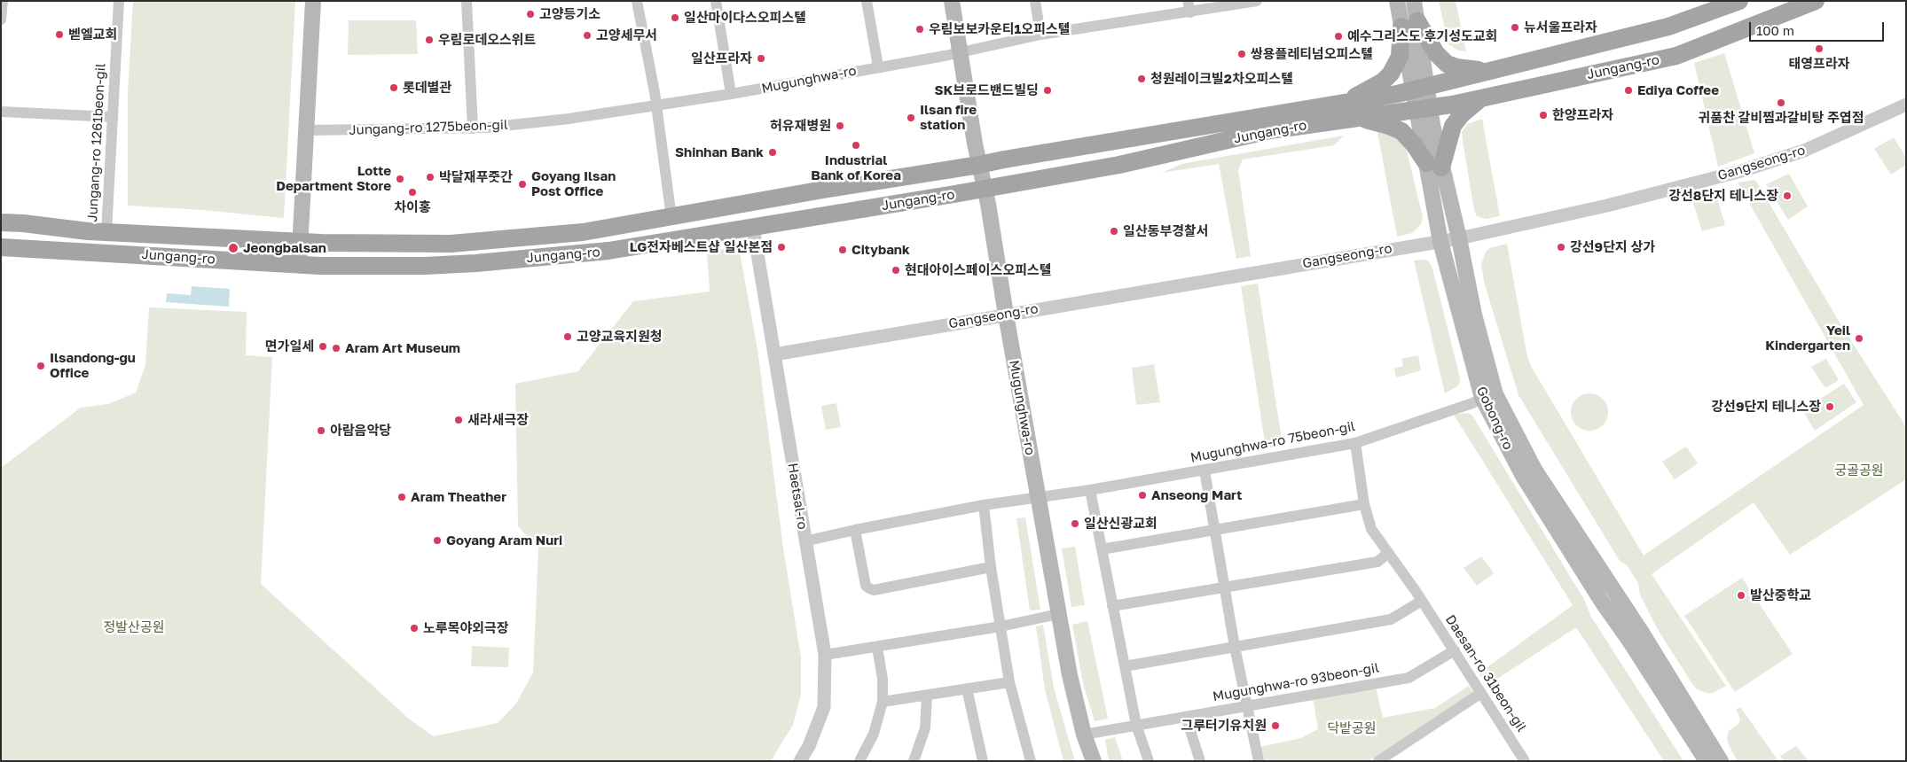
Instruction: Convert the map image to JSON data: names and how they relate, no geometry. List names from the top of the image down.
{
  "streets": {
    "main road": ["Jungang-ro", "Mugunghwa-ro", "Gobong-ro"],
    "street": [
      "Jungang-ro 1275beon-gil",
      "Jungang-ro 1261beon-gil",
      "Gangseong-ro",
      "Mugunghwa-ro 75beon-gil",
      "Haetsal-ro",
      "Daesan-ro 31beon-gil",
      "Mugunghwa-ro 93beon-gil"
    ]
  },
  "crossings": [
    ["Jungang-ro", "Mugunghwa-ro"],
    ["Jungang-ro", "Jungang-ro 1261beon-gil"],
    ["Jungang-ro", "Gobong-ro"],
    ["Jungang-ro", "Haetsal-ro"],
    ["Mugunghwa-ro", "Jungang-ro 1275beon-gil"],
    ["Mugunghwa-ro", "Gangseong-ro"],
    ["Mugunghwa-ro", "Mugunghwa-ro 75beon-gil"],
    ["Mugunghwa-ro", "Mugunghwa-ro 93beon-gil"],
    ["Gangseong-ro", "Gobong-ro"],
    ["Gangseong-ro", "Haetsal-ro"],
    ["Gobong-ro", "Mugunghwa-ro 75beon-gil"],
    ["Mugunghwa-ro 75beon-gil", "Haetsal-ro"],
    ["Mugunghwa-ro 75beon-gil", "Daesan-ro 31beon-gil"],
    ["Daesan-ro 31beon-gil", "Mugunghwa-ro 93beon-gil"]
  ],
  "parks": ["궁골공원", "정발산공원", "닥밭공원"],
  "places": [
    "고양등기소",
    "일산마이다스오피스텔",
    "뉴서울프라자",
    "우림보보카운티1오피스텔",
    "벧엘교회",
    "고양세무서",
    "예수그리스도 후기성도교회",
    "우림로데오스위트",
    "태영프라자",
    "쌍용플레티넘오피스텔",
    "일산프라자",
    "청원레이크빌2차오피스텔",
    "롯데별관",
    "SK브로드밴드빌딩",
    "Ediya Coffee",
    "귀품찬 갈비찜과갈비탕 주엽점",
    "한양프라자",
    "Ilsan fire station",
    "허유재병원",
    "Industrial Bank of Korea",
    "Shinhan Bank",
    "박달재푸줏간",
    "Lotte Department Store",
    "Goyang Ilsan Post Office",
    "차이홍",
    "강선8단지 테니스장",
    "일산동부경찰서",
    "LG전자베스트샵 일산본점",
    "강선9단지 상가",
    "Jeongbalsan",
    "Citybank",
    "현대아이스페이스오피스텔",
    "고양교육지원청",
    "Yeil Kindergarten",
    "면가일세",
    "Aram Art Museum",
    "Ilsandong-gu Office",
    "강선9단지 테니스장",
    "새라새극장",
    "아람음악당",
    "Anseong Mart",
    "Aram Theather",
    "일산신광교회",
    "Goyang Aram Nuri",
    "발산중학교",
    "노루목야외극장",
    "그루터기유치원"
  ],
  "scale_bar": "100 m"
}
